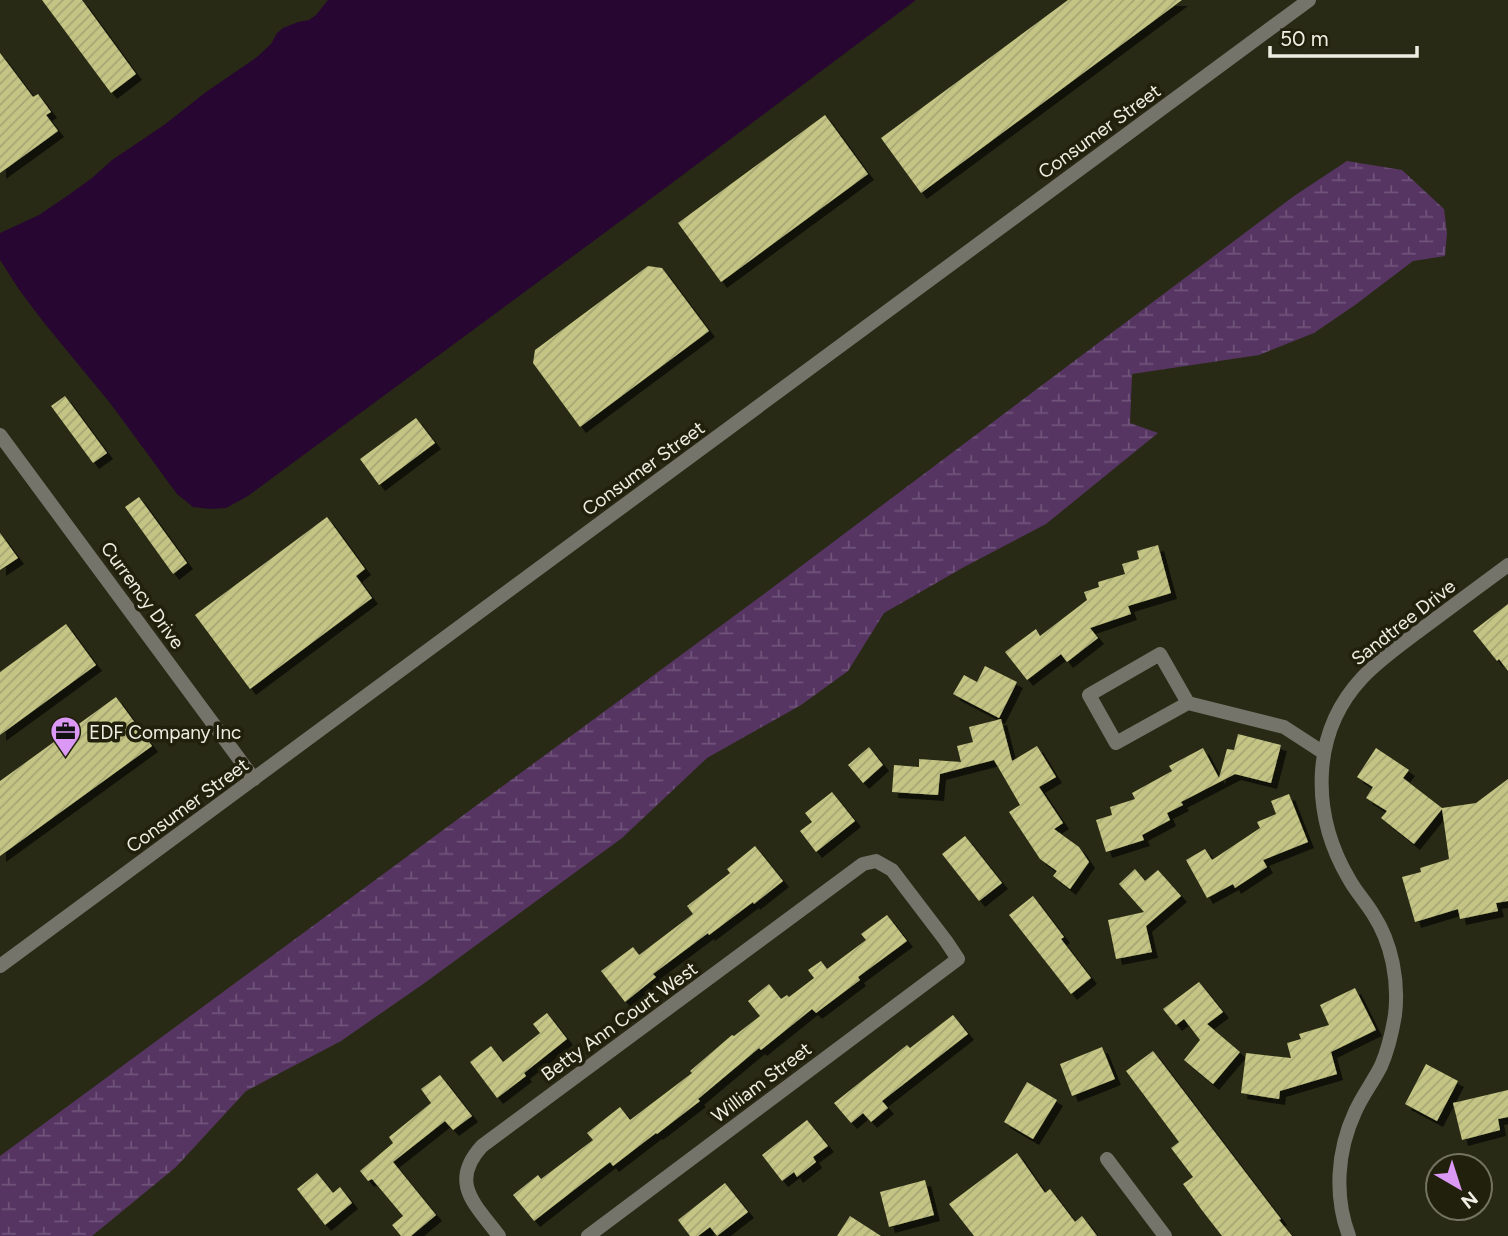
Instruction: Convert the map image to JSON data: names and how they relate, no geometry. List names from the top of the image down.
{
  "streets": {
    "street": [
      "Consumer Street",
      "Currency Drive",
      "Sandtree Drive",
      "Betty Ann Court West",
      "William Street"
    ]
  },
  "crossings": [
    ["Consumer Street", "Currency Drive"],
    ["Betty Ann Court West", "William Street"]
  ],
  "places": {
    "office": ["EDF Company Inc"]
  },
  "scale_bar": "50 m",
  "north": "bottom right"
}
